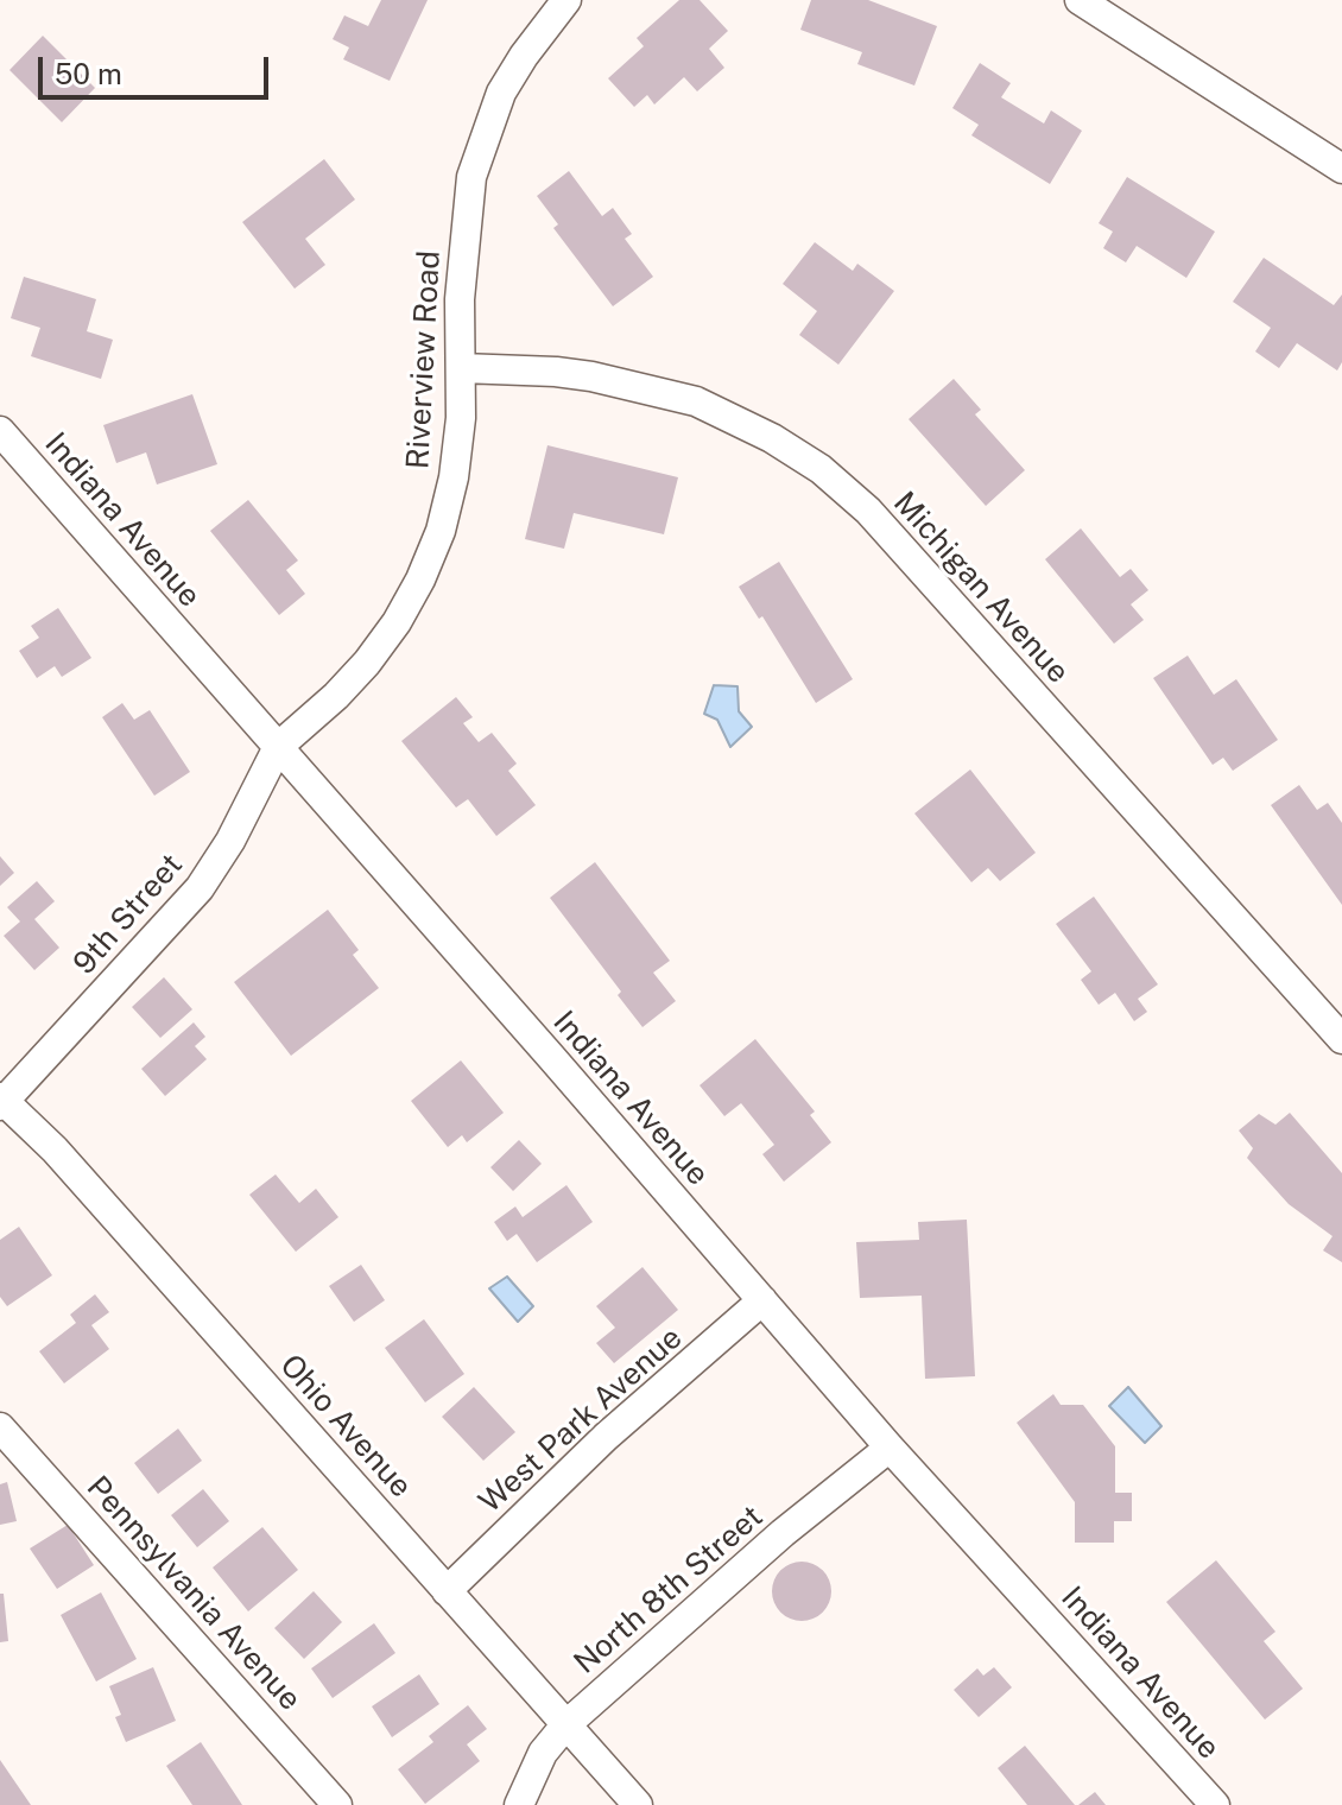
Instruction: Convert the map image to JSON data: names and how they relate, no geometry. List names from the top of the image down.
{
  "streets": {
    "street": [
      "Riverview Road",
      "Indiana Avenue",
      "Michigan Avenue",
      "9th Street",
      "West Park Avenue",
      "Ohio Avenue",
      "North 8th Street",
      "Pennsylvania Avenue"
    ]
  },
  "crossings": [
    ["Riverview Road", "Indiana Avenue"],
    ["Riverview Road", "Michigan Avenue"],
    ["Riverview Road", "9th Street"],
    ["Indiana Avenue", "9th Street"],
    ["Indiana Avenue", "West Park Avenue"],
    ["Indiana Avenue", "North 8th Street"],
    ["9th Street", "Ohio Avenue"],
    ["West Park Avenue", "Ohio Avenue"],
    ["Ohio Avenue", "North 8th Street"]
  ],
  "scale_bar": "50 m"
}
